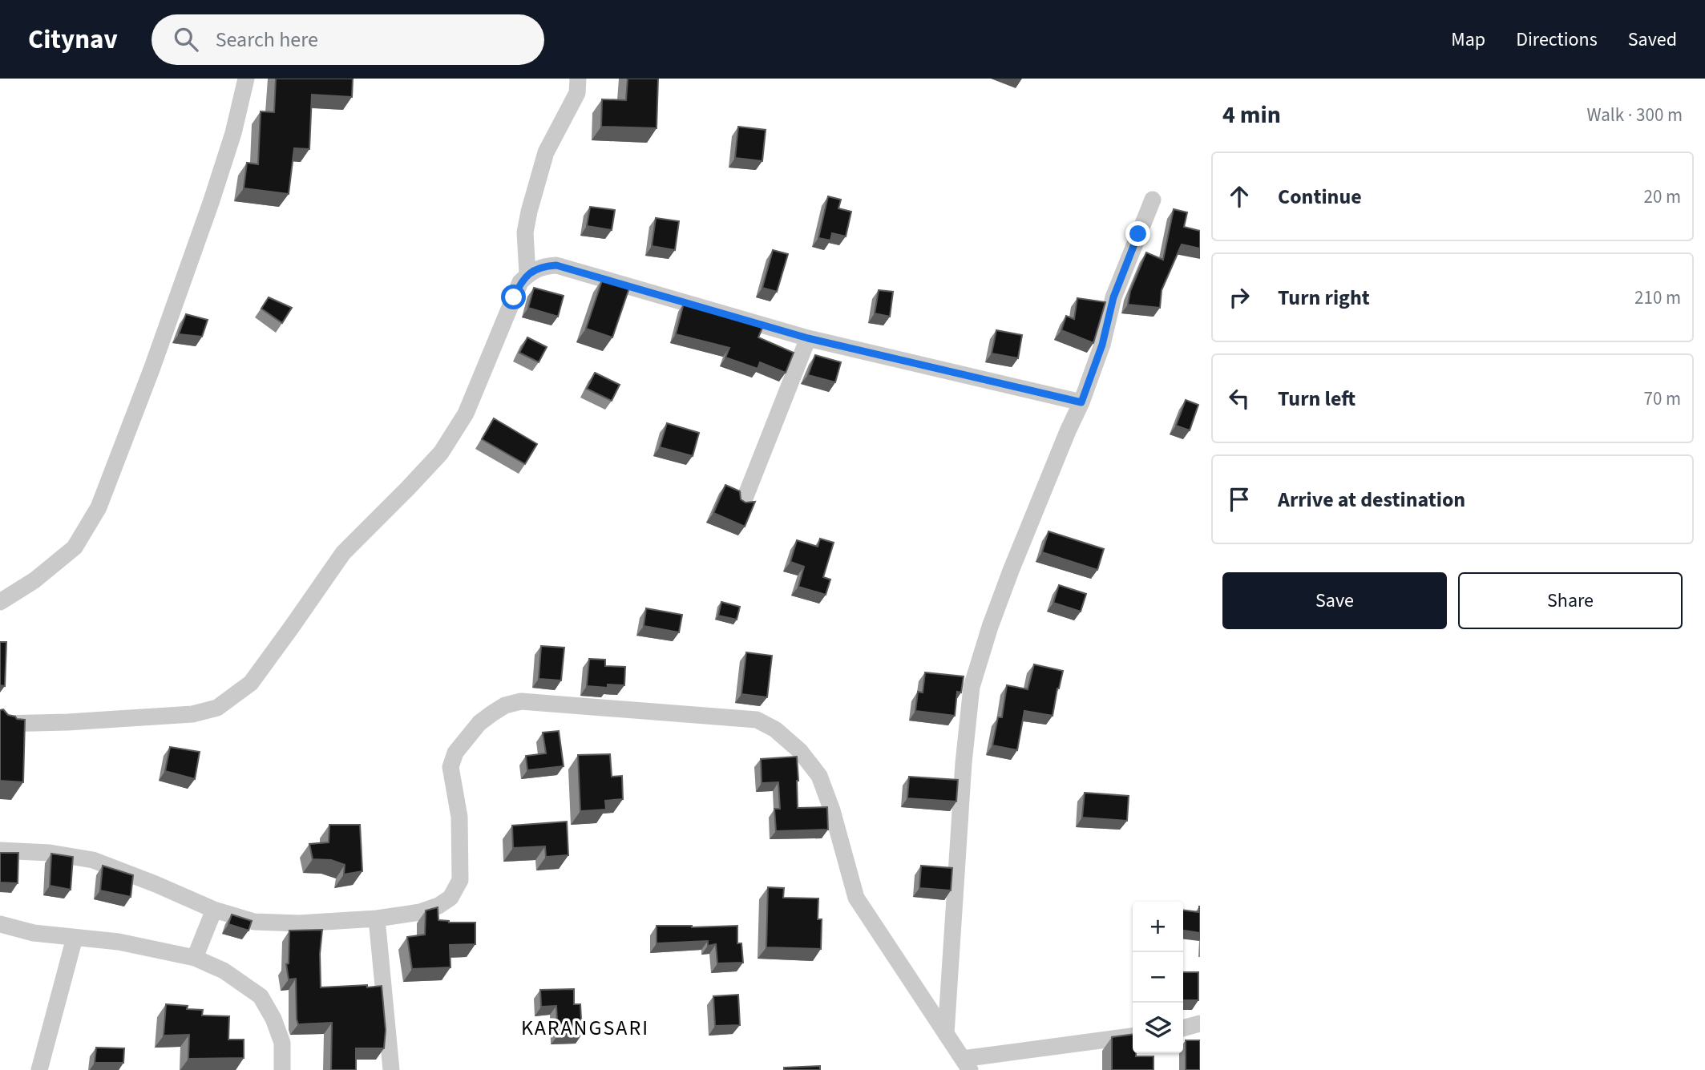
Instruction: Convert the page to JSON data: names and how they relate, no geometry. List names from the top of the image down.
{
  "districts": ["KARANGSARI"],
  "page": {
    "header": "Citynav",
    "search": "Search here",
    "nav": ["Map", "Directions", "Saved"],
    "heading": ["4 min", "Walk · 300 m"],
    "list": [
      ["Continue", "20 m"],
      ["Turn right", "210 m"],
      ["Turn left", "70 m"],
      "Arrive at destination"
    ],
    "buttons": ["Save", "Share"],
    "map_buttons": ["+", "−"]
  }
}
